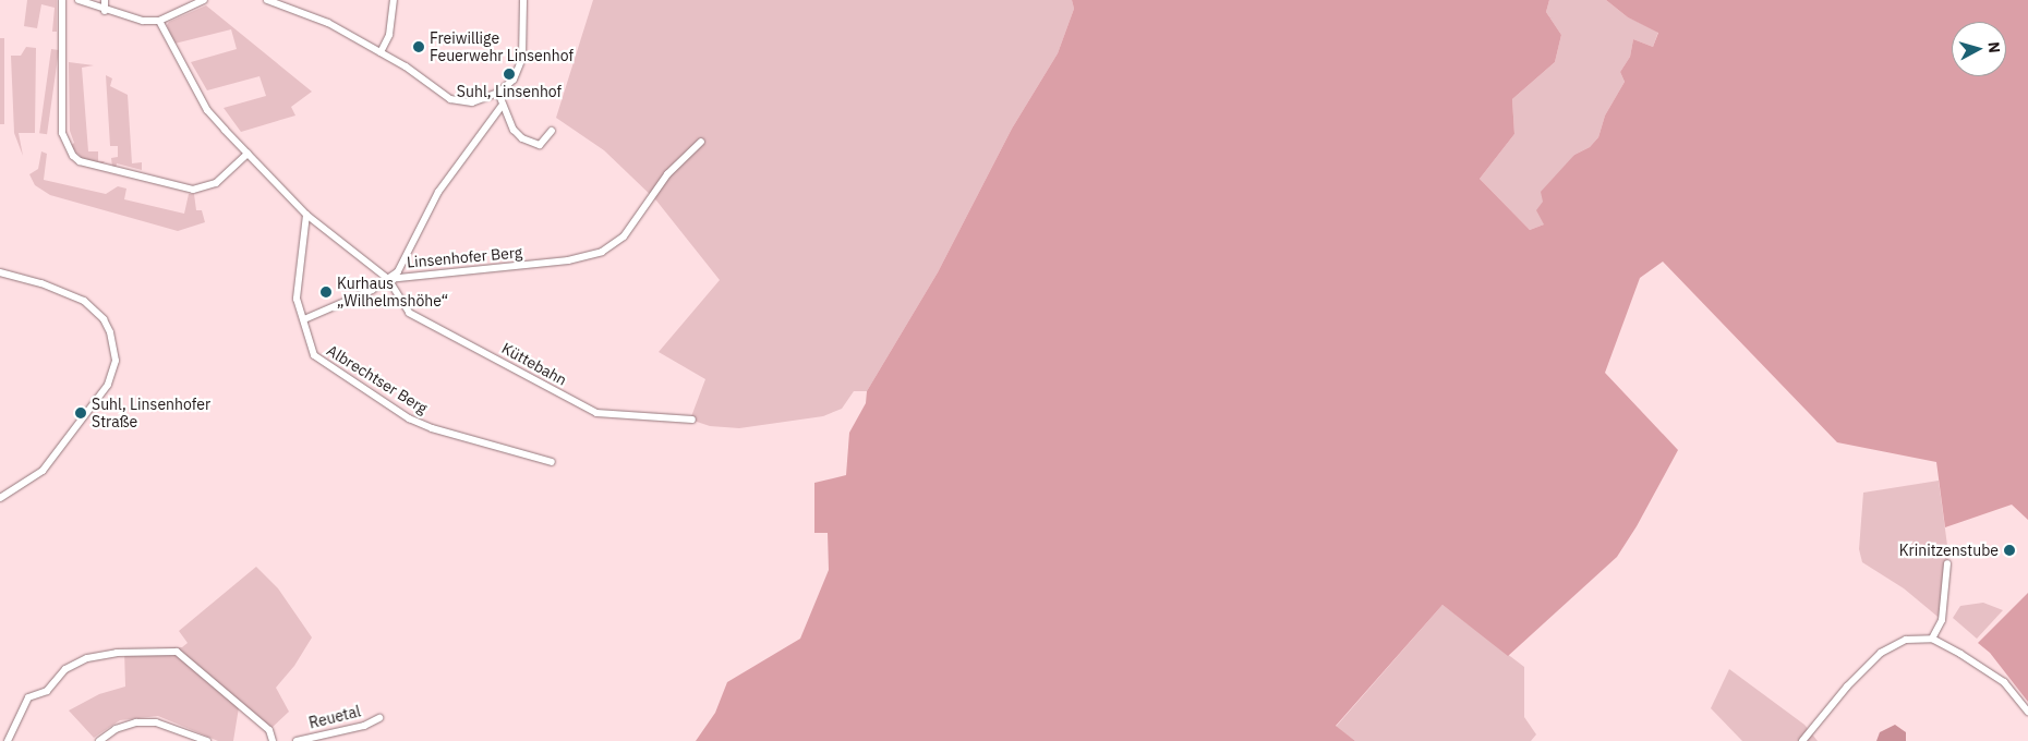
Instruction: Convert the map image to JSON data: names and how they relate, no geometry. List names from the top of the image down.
{
  "streets": {
    "street": [
      "Linsenhofer Berg",
      "Küttebahn",
      "Albrechtser Berg",
      "Reuetal"
    ]
  },
  "crossings": [
    ["Linsenhofer Berg", "Küttebahn"]
  ],
  "places": [
    "Freiwillige Feuerwehr Linsenhof",
    "Suhl, Linsenhof",
    "Kurhaus „Wilhelmshöhe“",
    "Suhl, Linsenhofer Straße",
    "Krinitzenstube"
  ],
  "north": "right"
}
